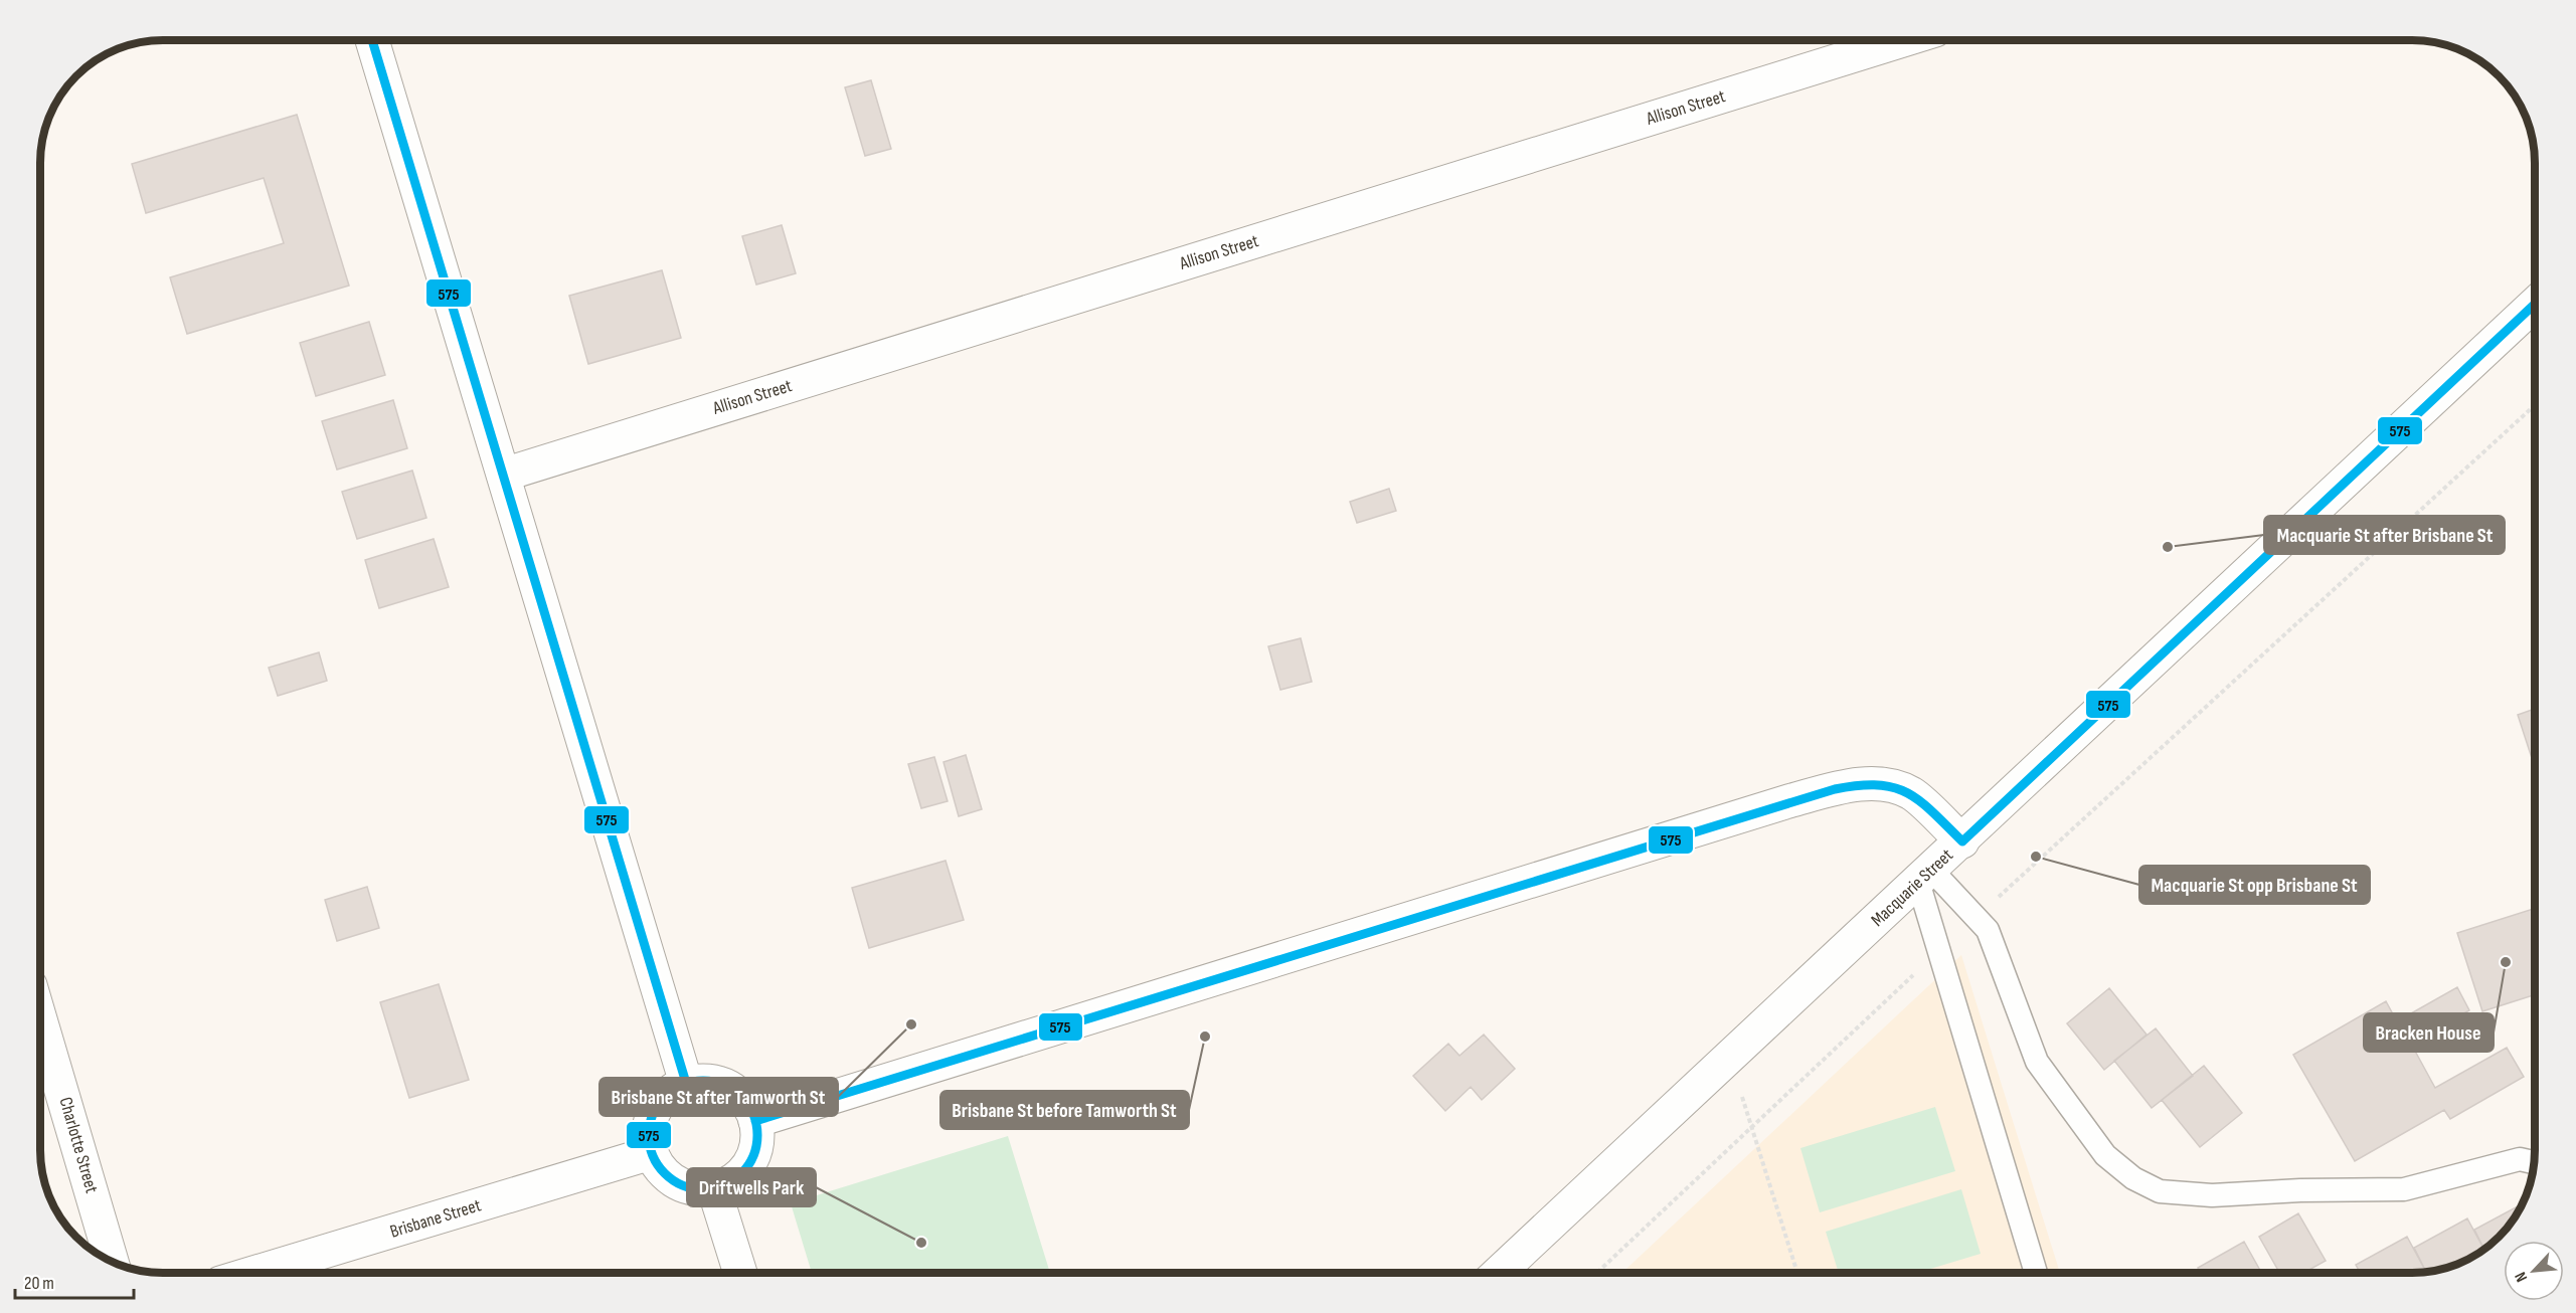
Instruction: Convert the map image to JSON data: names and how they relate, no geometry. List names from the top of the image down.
{
  "streets": {
    "street": [
      "Allison Street",
      "Macquarie Street",
      "Charlotte Street",
      "Brisbane Street"
    ]
  },
  "places": [
    "Macquarie St after Brisbane St",
    "Macquarie St opp Brisbane St",
    "Bracken House",
    "Brisbane St after Tamworth St",
    "Brisbane St before Tamworth St",
    "Driftwells Park"
  ],
  "lines": ["transit line 575"],
  "scale_bar": "20 m",
  "north": "bottom left"
}
